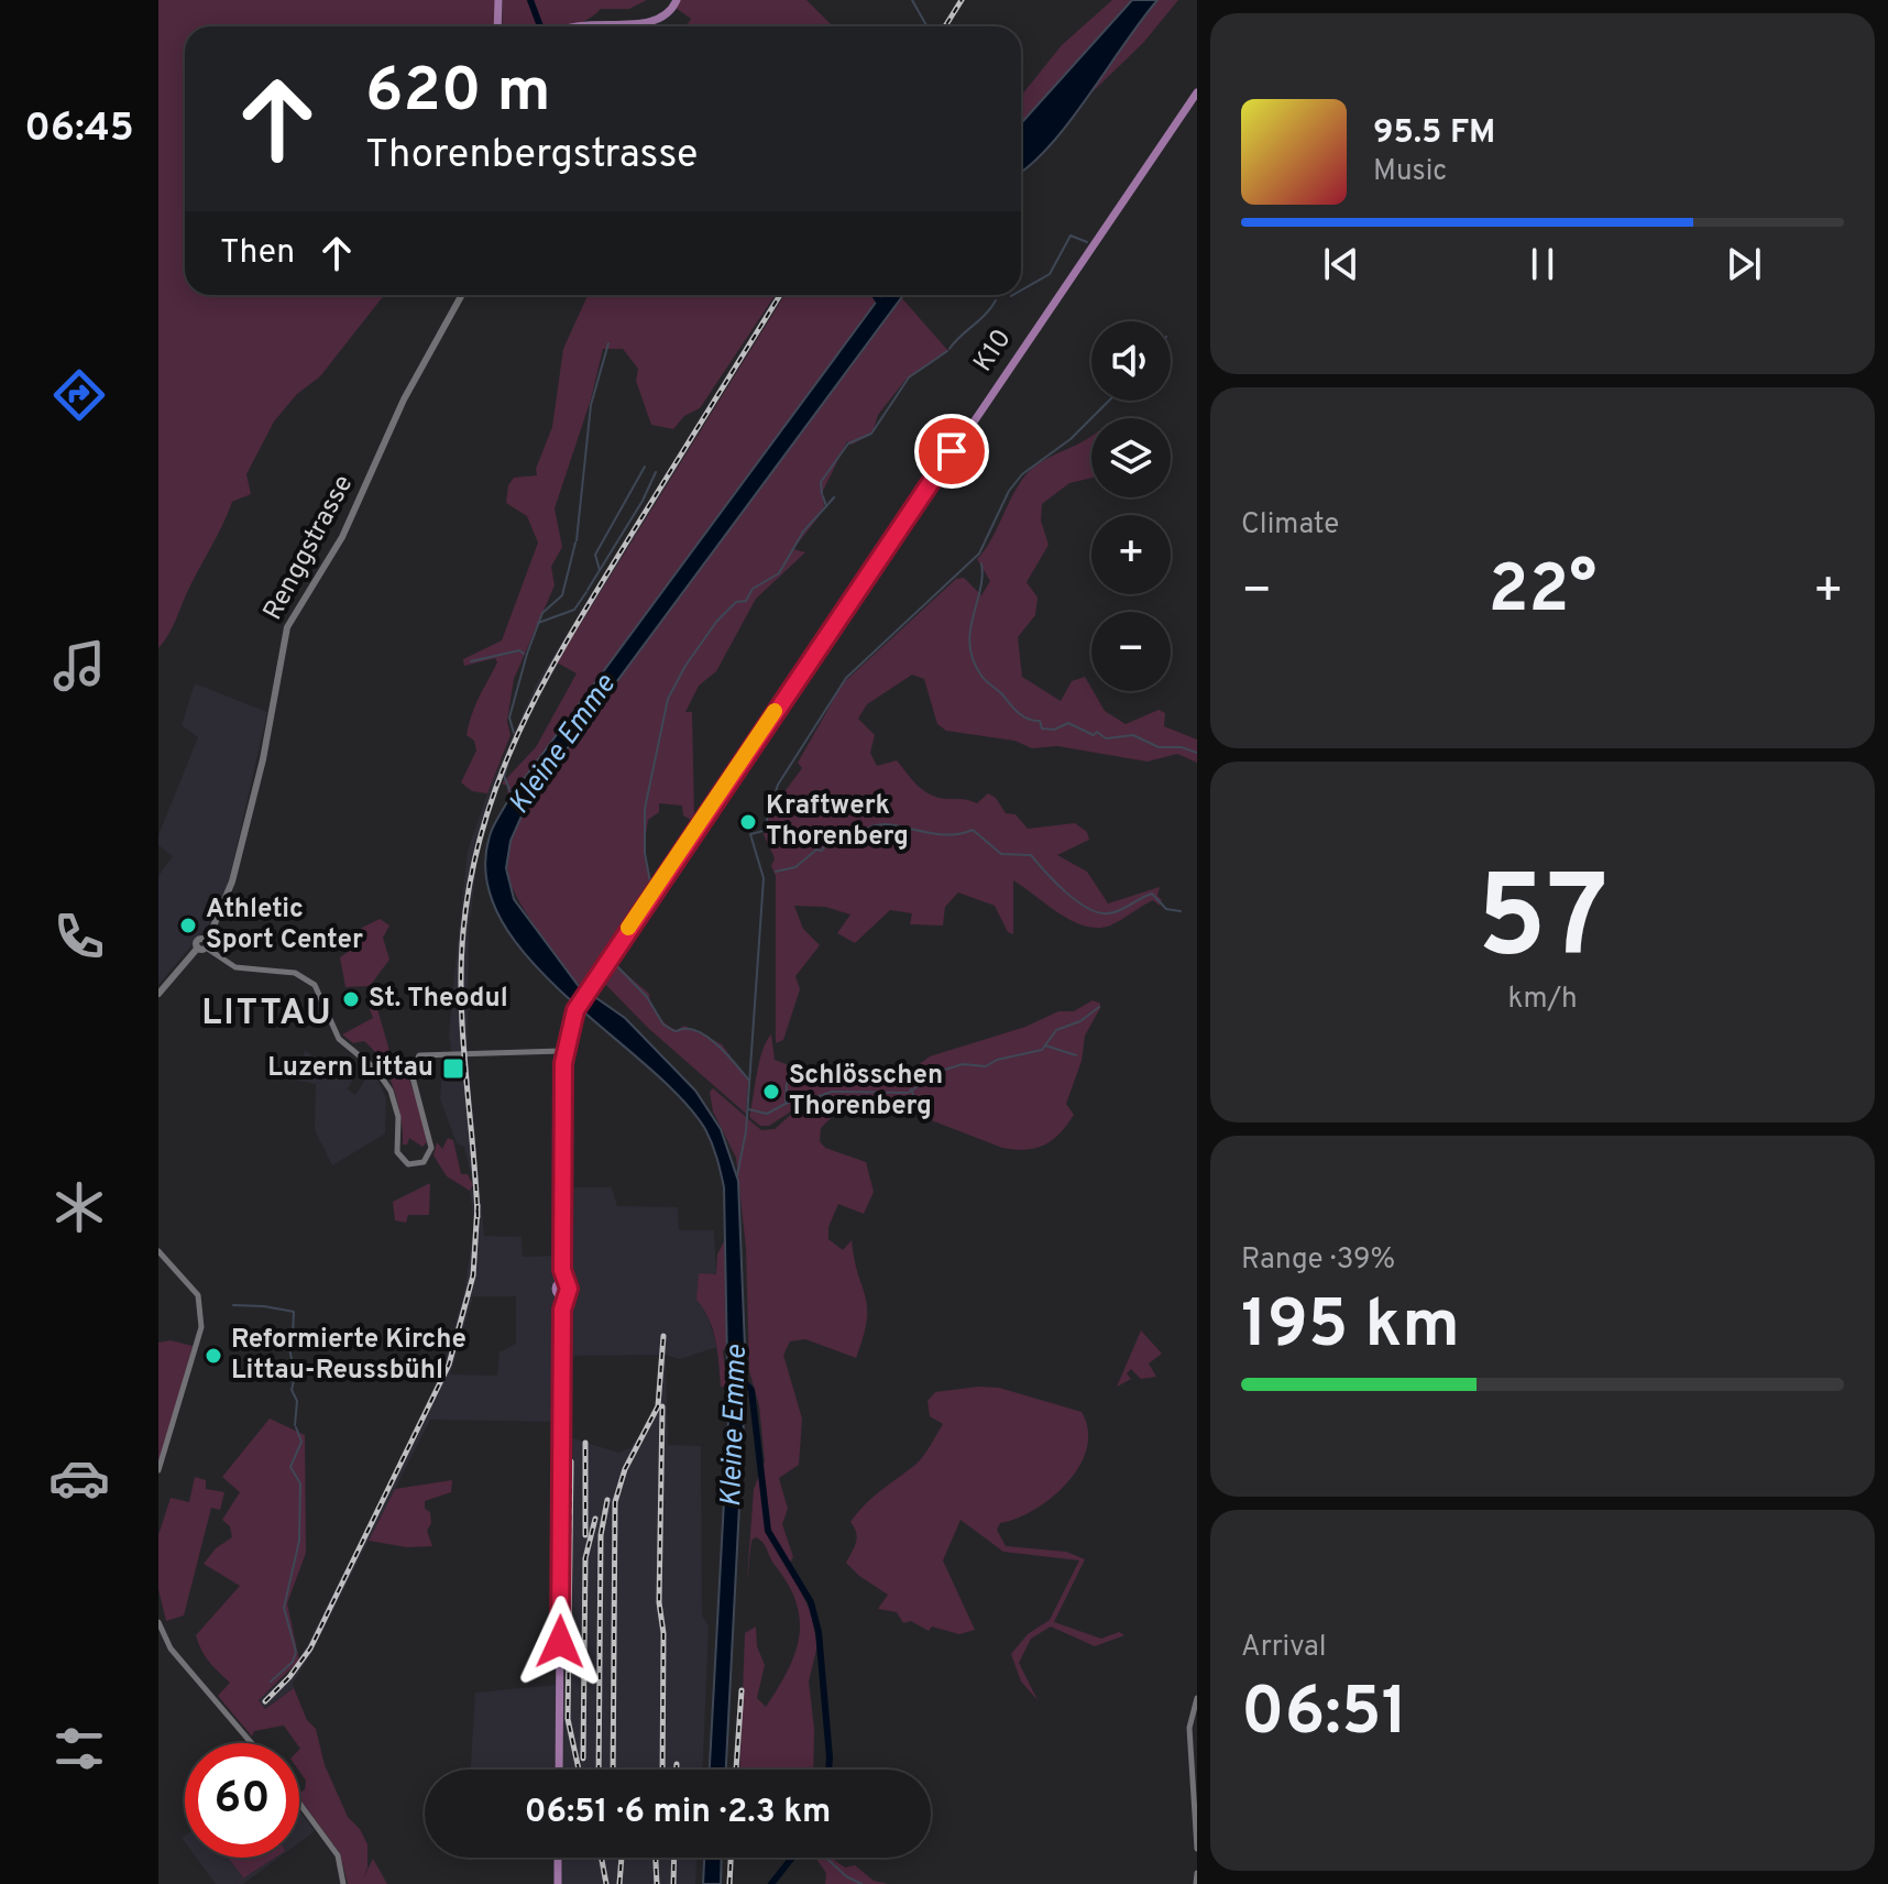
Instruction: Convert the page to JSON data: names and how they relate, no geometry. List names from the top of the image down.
{
  "streets": {
    "main road": ["K10", "Renggstrasse"]
  },
  "districts": ["LITTAU"],
  "water": ["Kleine Emme"],
  "places": {
    "other": [
      "Kraftwerk Thorenberg",
      "Athletic Sport Center",
      "St. Theodul",
      "Schlösschen Thorenberg",
      "Reformierte Kirche Littau-Reussbühl"
    ],
    "transit": ["Luzern Littau"]
  },
  "page": {
    "tabs": "06:45",
    "turn": ["620 m", "Thorenbergstrasse"],
    "song": ["95.5 FM", "Music"],
    "then": "Then",
    "map_buttons": ["+", "−"],
    "tile": [
      "Climate",
      ["57", "km/h"],
      ["Range · 39%", "195 km"],
      ["Arrival", "06:51"]
    ],
    "heat": ["−", "22°", "+"],
    "limit": "60",
    "trip": "06:51 · 6 min · 2.3 km"
  }
}
